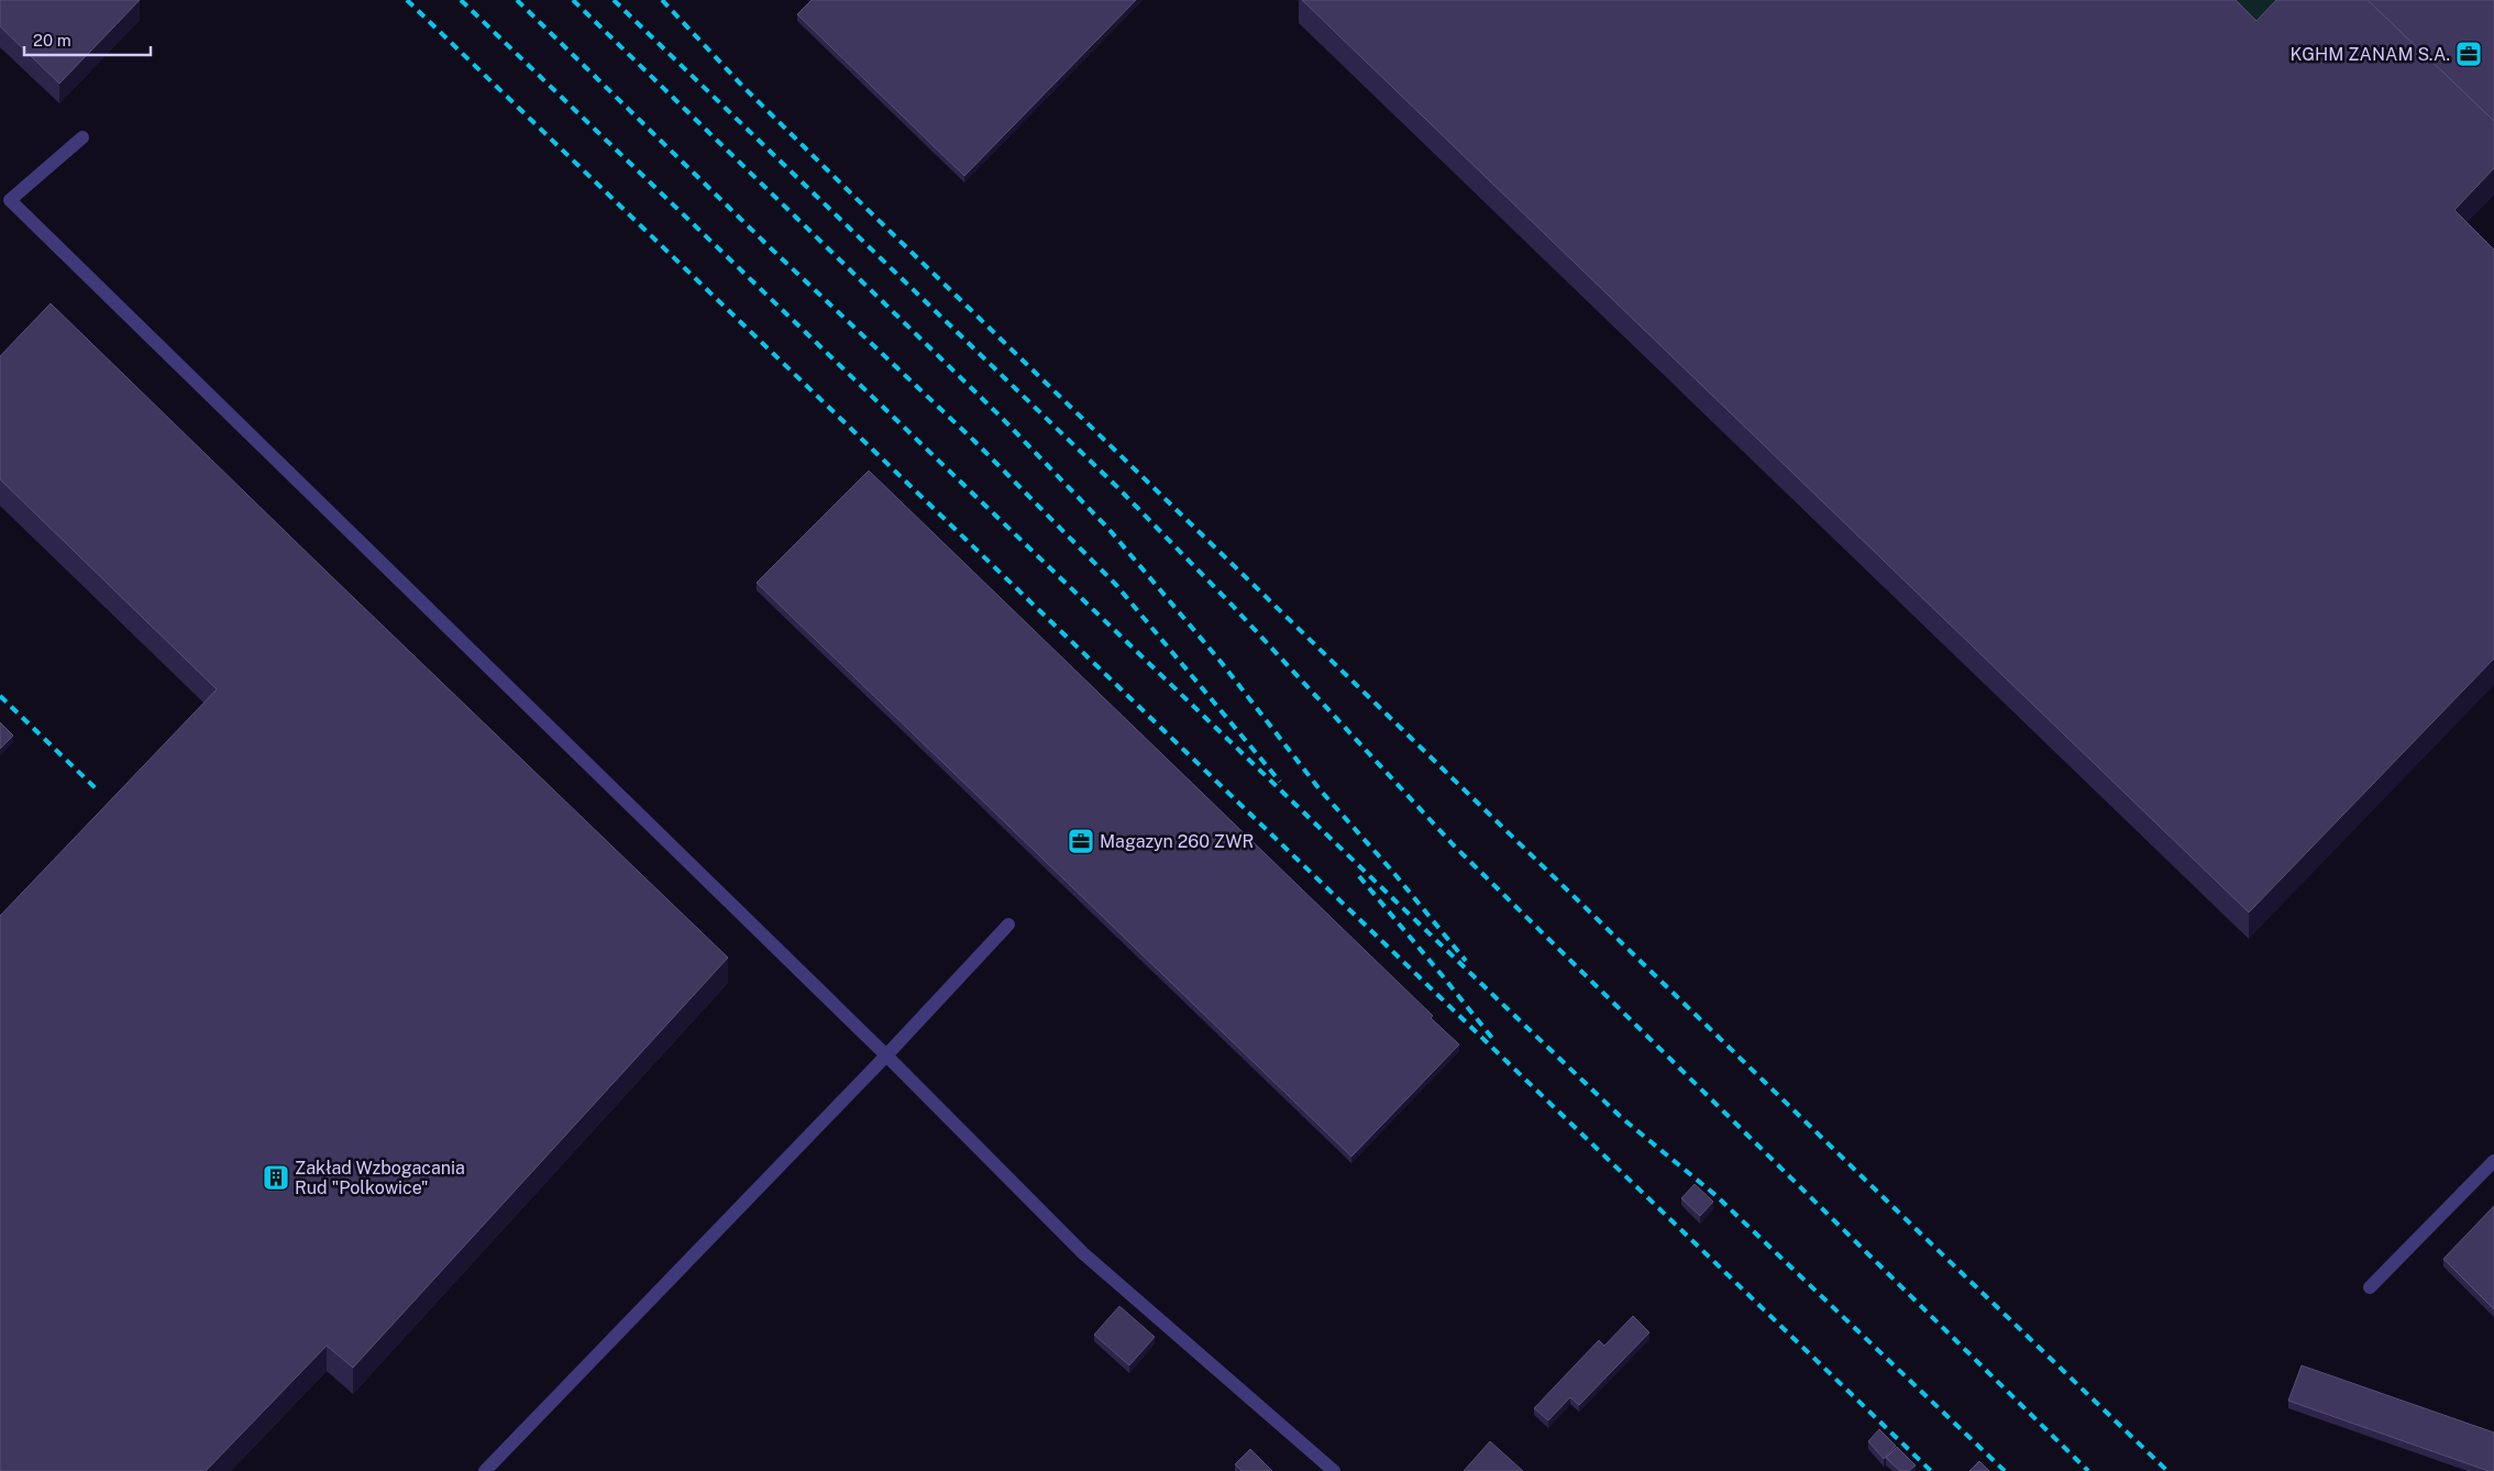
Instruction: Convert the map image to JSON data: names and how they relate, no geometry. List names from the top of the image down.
{
  "places": {
    "office": ["KGHM ZANAM S.A.", "Magazyn 260 ZWR"],
    "building": ["Zakład Wzbogacania Rud \"Polkowice\""]
  },
  "scale_bar": "20 m"
}
